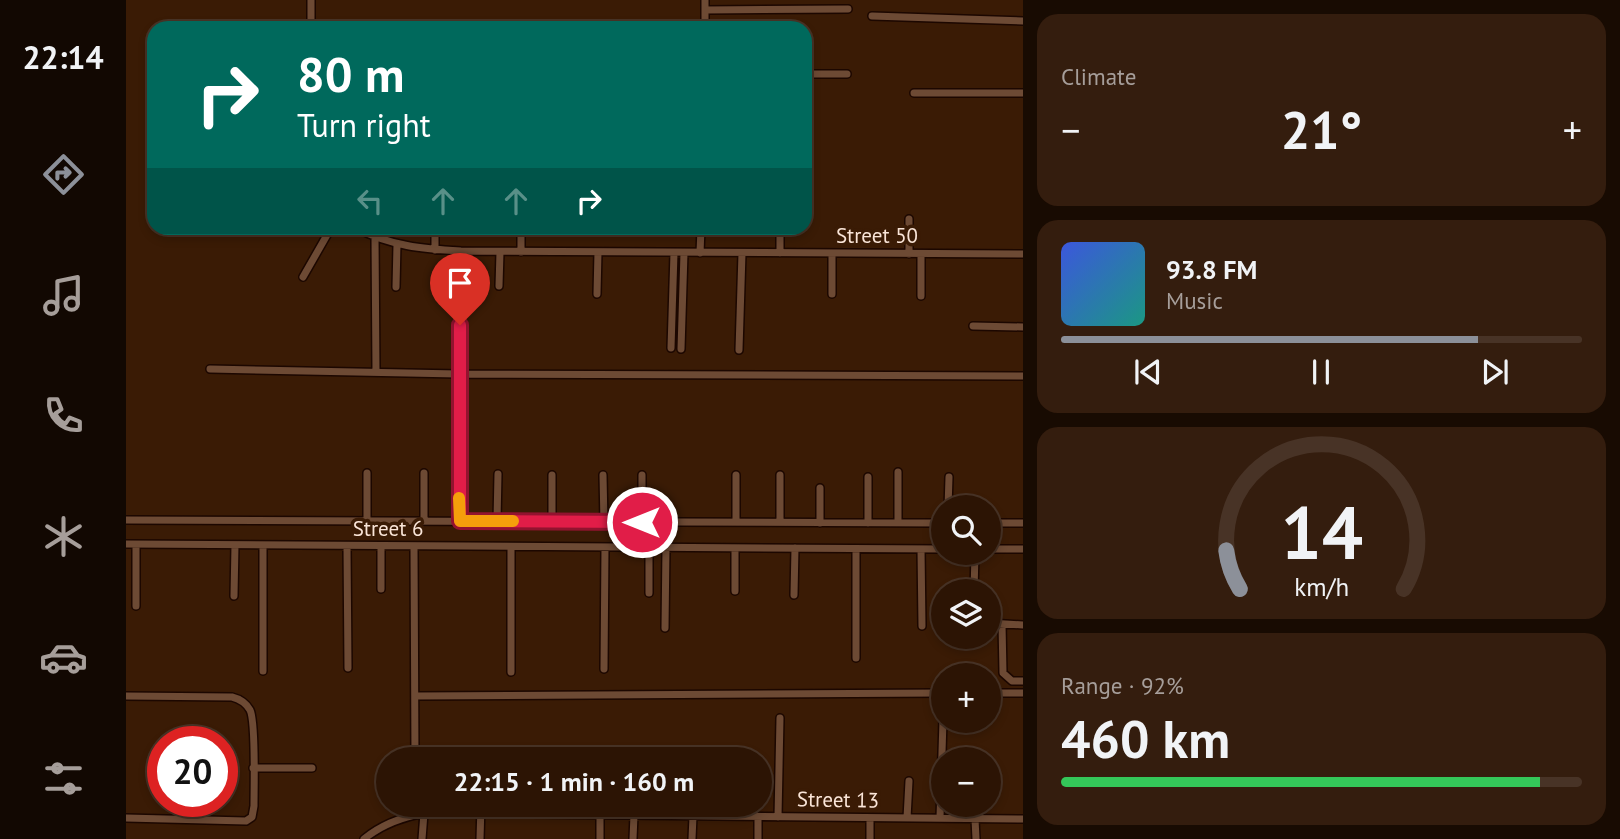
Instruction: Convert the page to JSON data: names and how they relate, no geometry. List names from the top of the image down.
{
  "streets": {
    "lane": ["Street 50", "Street 6", "Street 13"]
  },
  "page": {
    "tabs": "22:14",
    "tile": [
      "Climate",
      ["Range · 92%", "460 km"]
    ],
    "turn": ["80 m", "Turn right"],
    "heat": ["−", "21°", "+"],
    "song": ["93.8 FM", "Music"],
    "map_buttons": ["+", "−"],
    "limit": "20",
    "trip": "22:15 · 1 min · 160 m",
    "gauge": ["14", "km/h"]
  }
}
